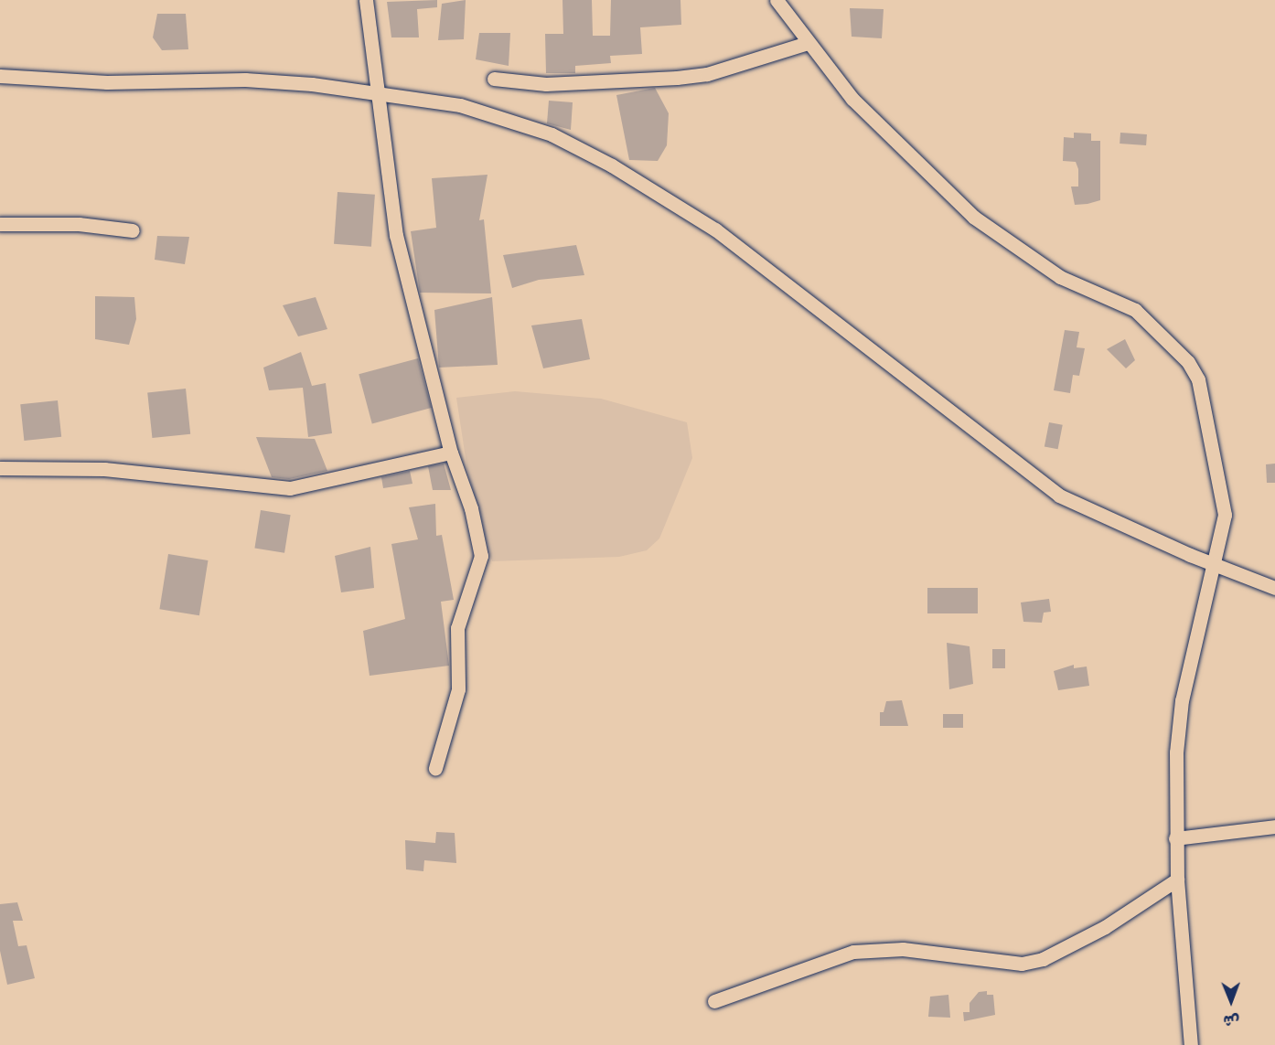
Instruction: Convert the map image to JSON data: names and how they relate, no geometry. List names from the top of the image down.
{
  "north": "bottom"
}
